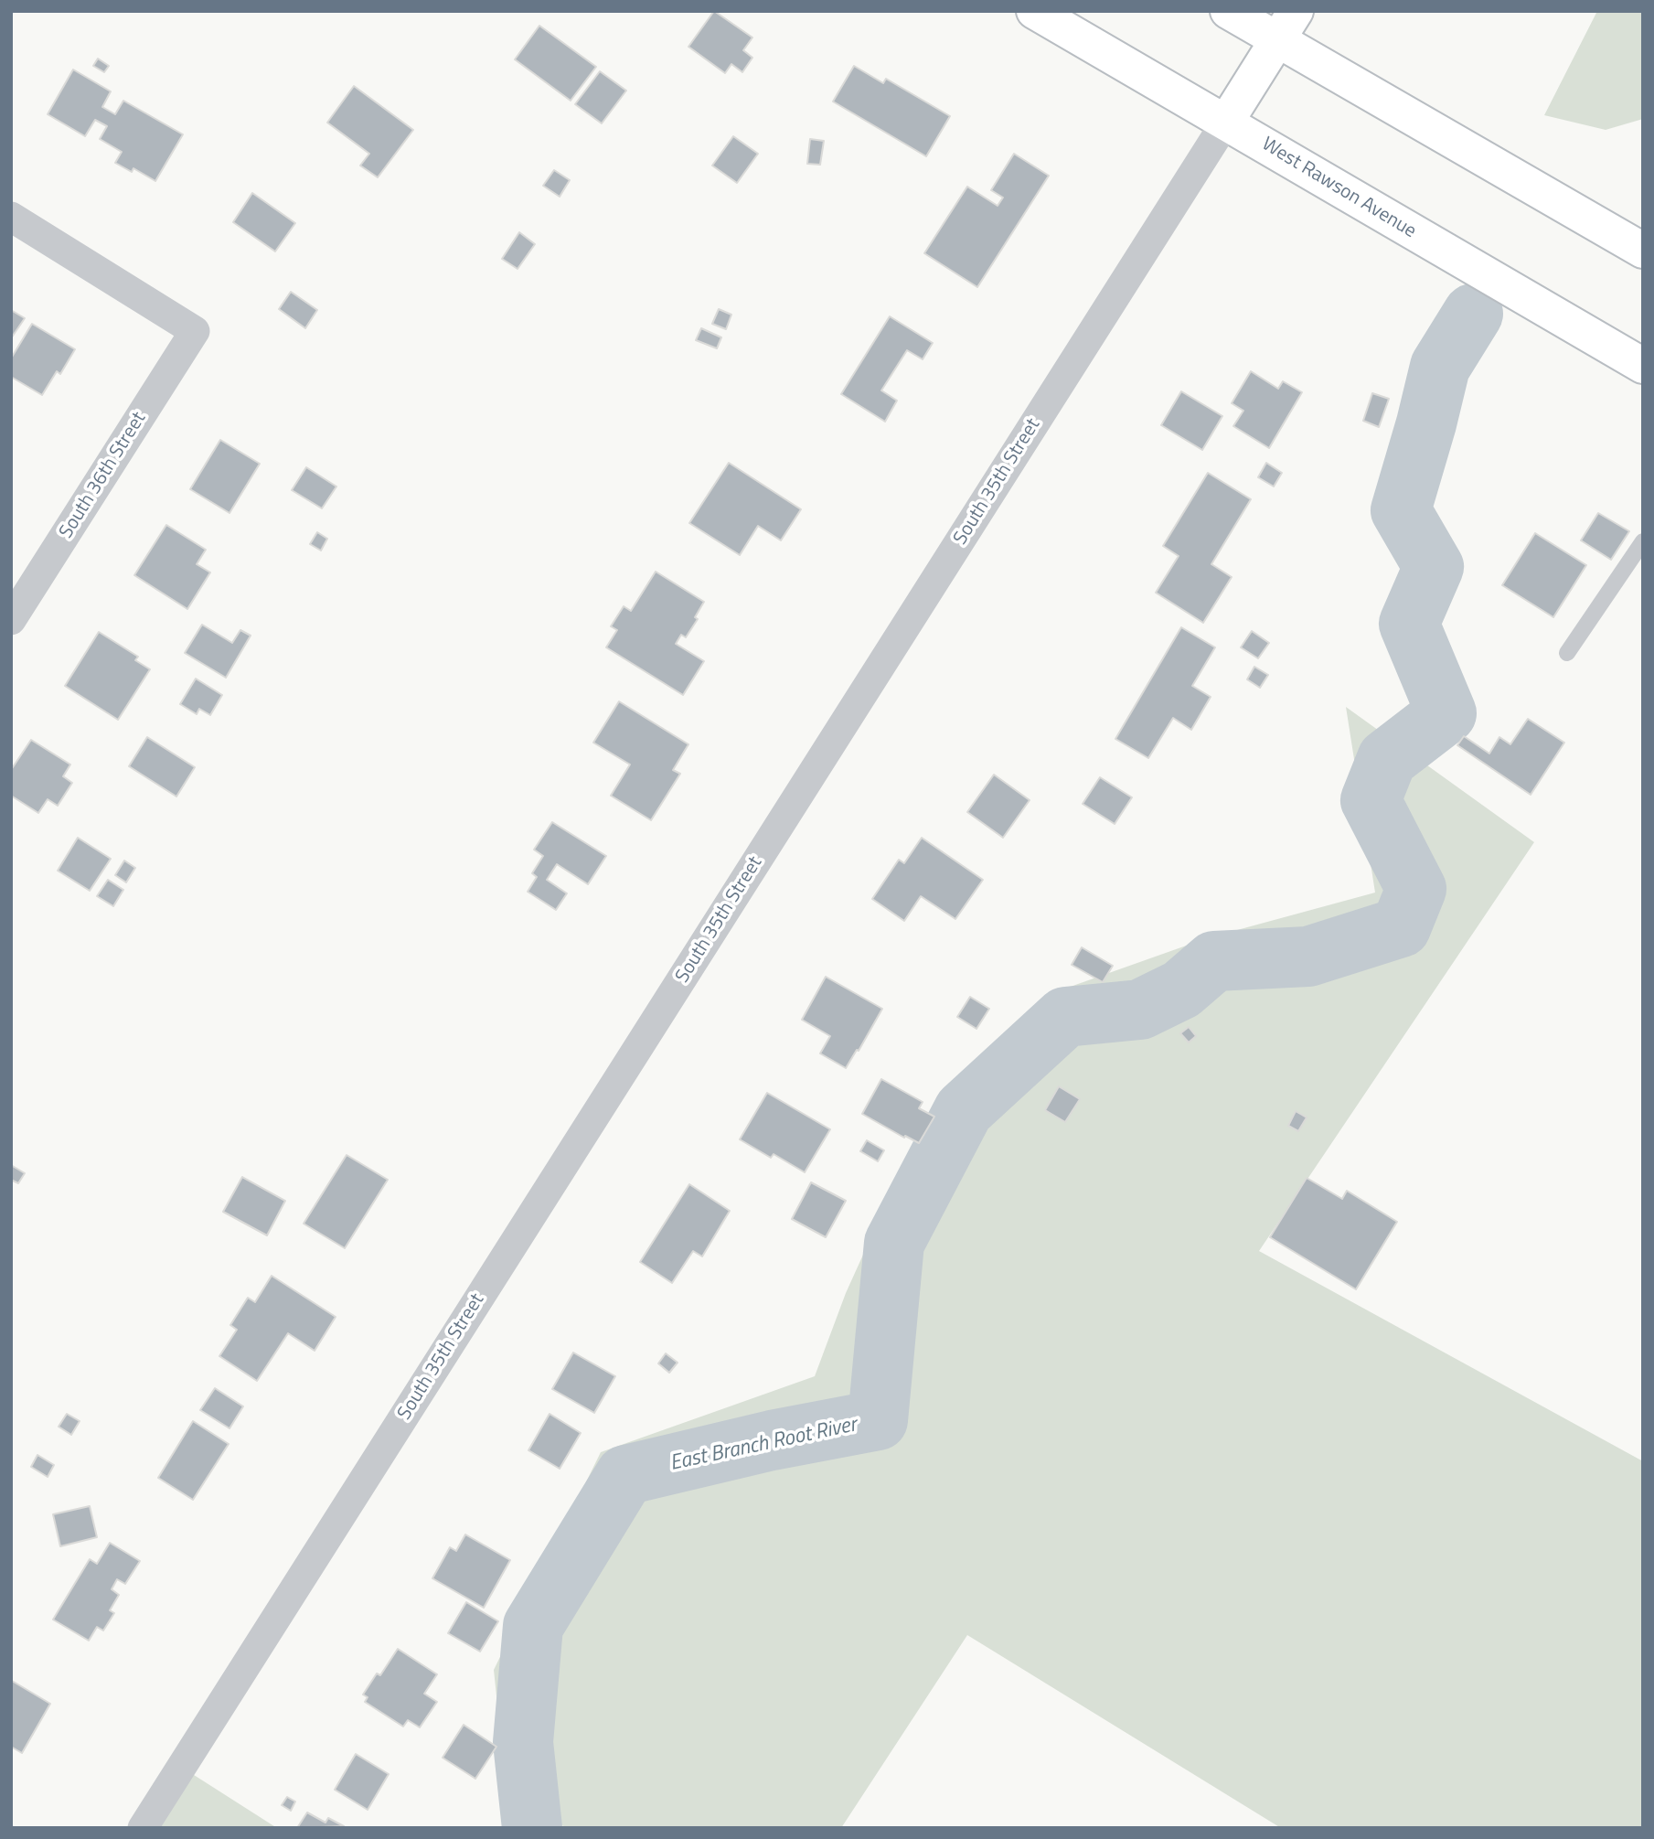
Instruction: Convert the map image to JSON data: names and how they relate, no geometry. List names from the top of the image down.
{
  "streets": {
    "main road": ["West Rawson Avenue", "South 35th Street"],
    "street": ["South 36th Street"]
  },
  "crossings": [
    ["West Rawson Avenue", "South 35th Street"]
  ],
  "water": ["East Branch Root River"]
}
